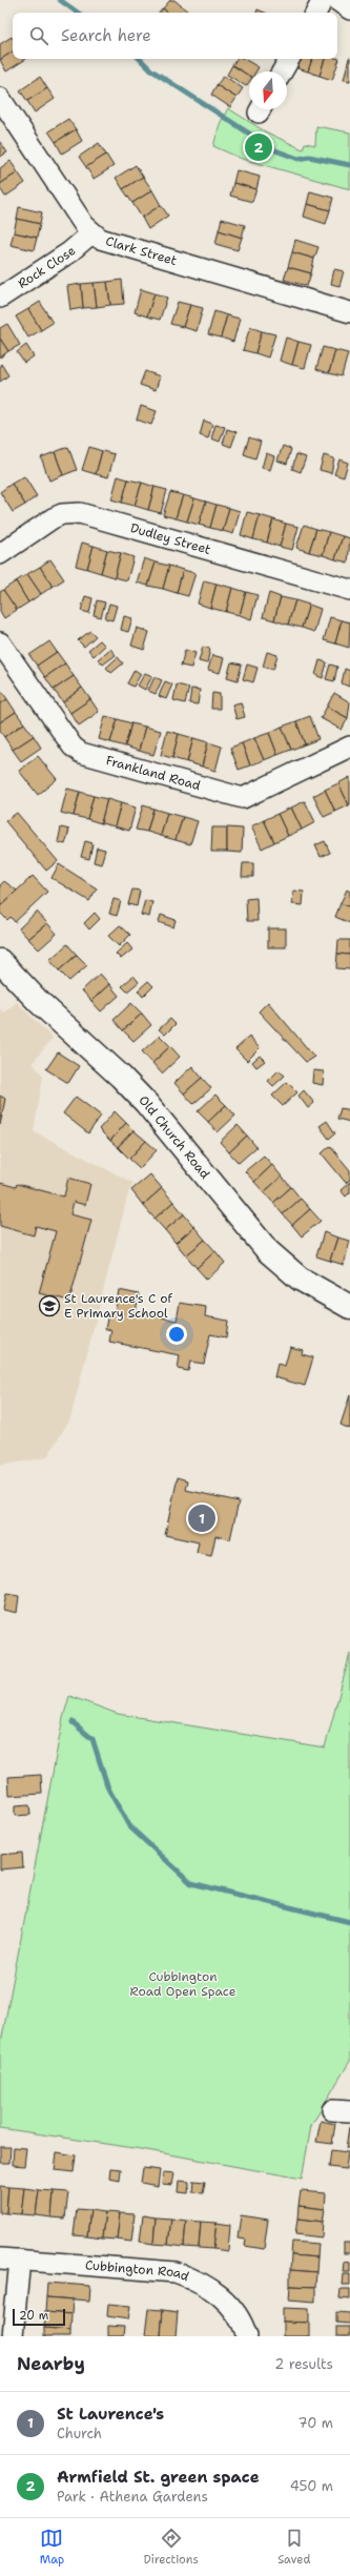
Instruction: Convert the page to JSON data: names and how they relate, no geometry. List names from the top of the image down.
{
  "streets": {
    "main road": ["Old Church Road"],
    "street": [
      "Clark Street",
      "Rock Close",
      "Dudley Street",
      "Frankland Road",
      "Cubbington Road"
    ]
  },
  "crossings": [
    ["Clark Street", "Rock Close"]
  ],
  "parks": ["Cubbington Road Open Space"],
  "places": {
    "school or university": ["St Laurence's C of E Primary School"]
  },
  "scale_bar": "20 m",
  "north": "bottom",
  "page": {
    "search": "Search here",
    "pins": ["2", "1"],
    "scale": "20 m",
    "heading": ["Nearby", "2 results"],
    "list": [
      {
        "mark": "1",
        "name": "St Laurence's",
        "note": "Church",
        "value": "70 m"
      },
      {
        "mark": "2",
        "name": "Armfield St. green space",
        "note": "Park · Athena Gardens",
        "value": "450 m"
      }
    ],
    "nav": ["Map", "Directions", "Saved"]
  }
}
